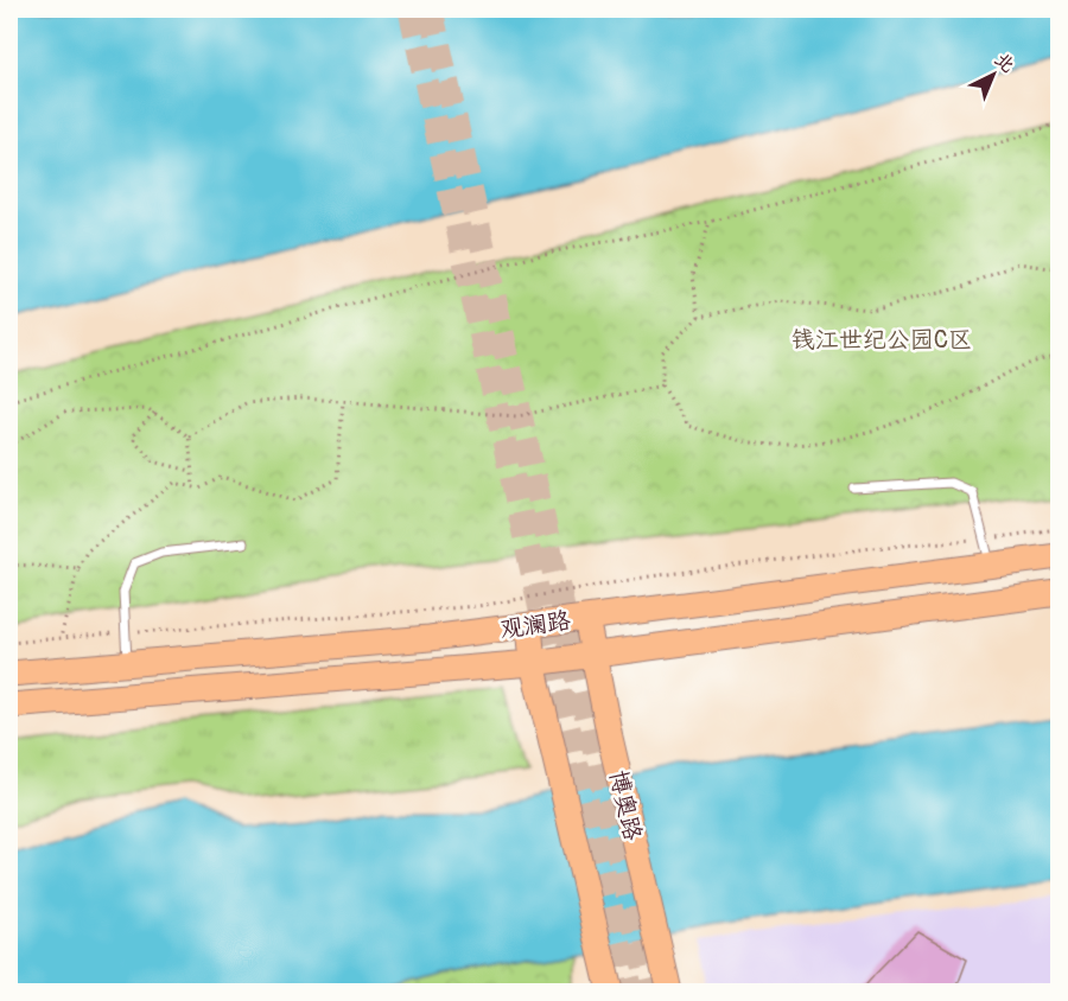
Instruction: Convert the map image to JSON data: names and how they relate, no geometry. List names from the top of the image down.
{
  "streets": {
    "main road": ["观澜路", "博奥路"]
  },
  "crossings": [
    ["观澜路", "博奥路"]
  ],
  "parks": ["钱江世纪公园C区"],
  "north": "top right"
}
